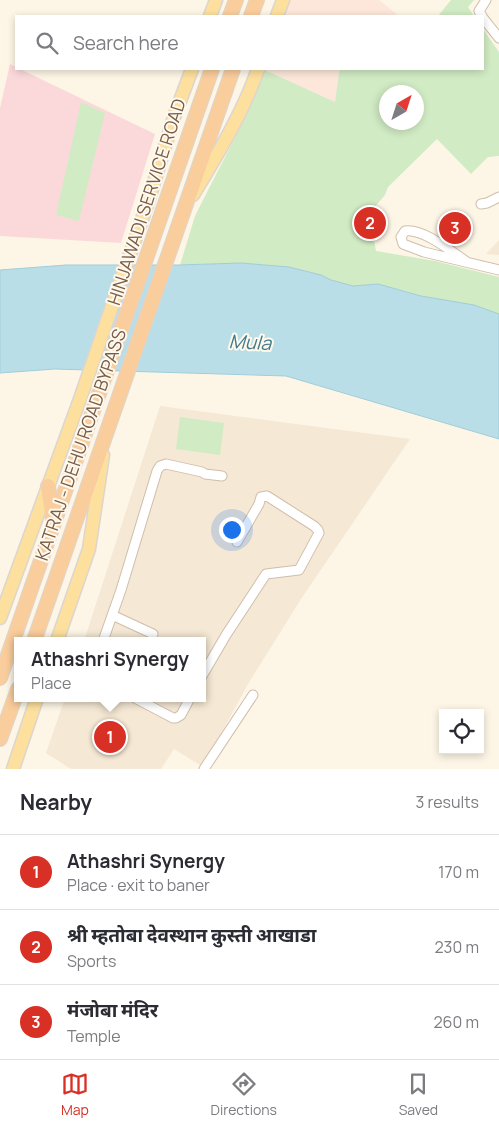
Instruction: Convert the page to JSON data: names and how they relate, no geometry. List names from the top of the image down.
{
  "streets": {
    "highway": ["KATRAJ - DEHU ROAD BYPASS"],
    "main road": ["HINJAWADI SERVICE ROAD"]
  },
  "water": ["Mula"],
  "north": "top right",
  "page": {
    "search": "Search here",
    "pins": ["2", "3", "1"],
    "popup": ["Athashri Synergy", "Place"],
    "heading": ["Nearby", "3 results"],
    "list": [
      {
        "mark": "1",
        "name": "Athashri Synergy",
        "note": "Place · exit to baner",
        "value": "170 m"
      },
      {
        "mark": "2",
        "name": "श्री म्हतोबा देवस्थान कुस्ती आखाडा",
        "note": "Sports",
        "value": "230 m"
      },
      {
        "mark": "3",
        "name": "मंजोबा मंदिर",
        "note": "Temple",
        "value": "260 m"
      }
    ],
    "nav": ["Map", "Directions", "Saved"]
  }
}
